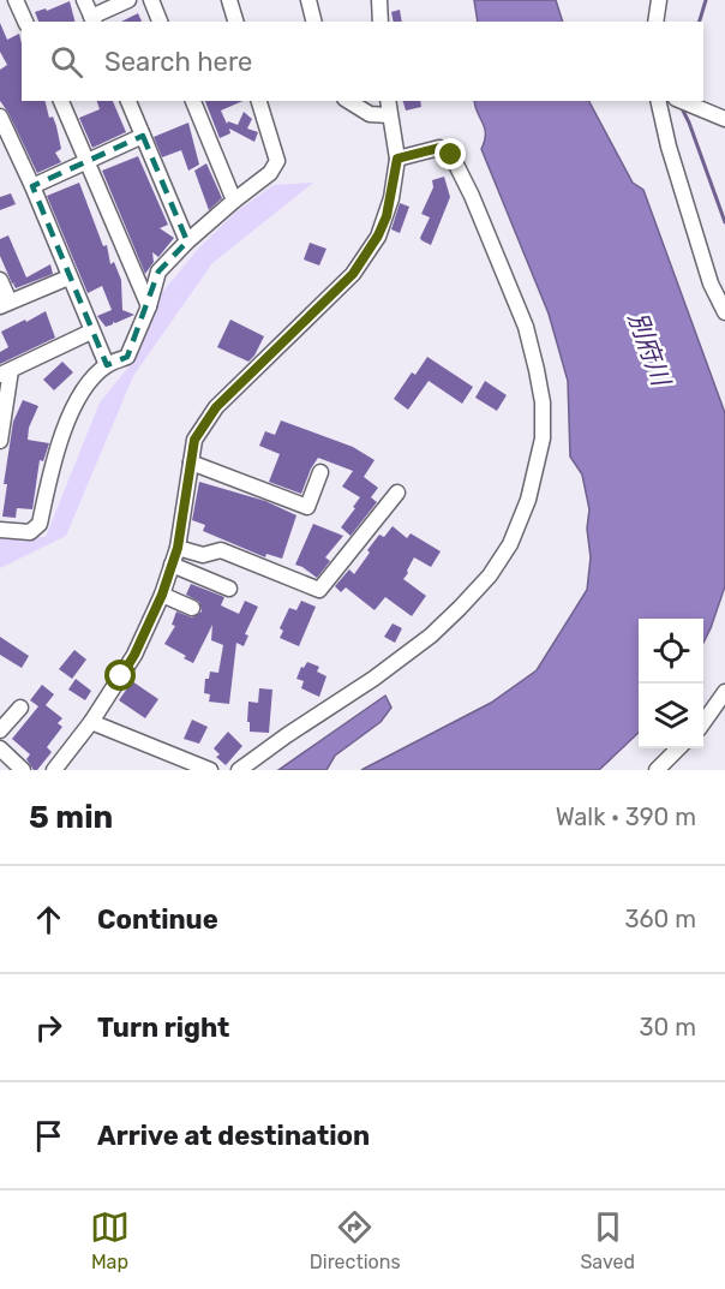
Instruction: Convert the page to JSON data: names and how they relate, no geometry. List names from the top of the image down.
{
  "water": ["別府川"],
  "page": {
    "search": "Search here",
    "heading": ["5 min", "Walk · 390 m"],
    "list": [
      ["Continue", "360 m"],
      ["Turn right", "30 m"],
      "Arrive at destination"
    ],
    "nav": ["Map", "Directions", "Saved"]
  }
}
